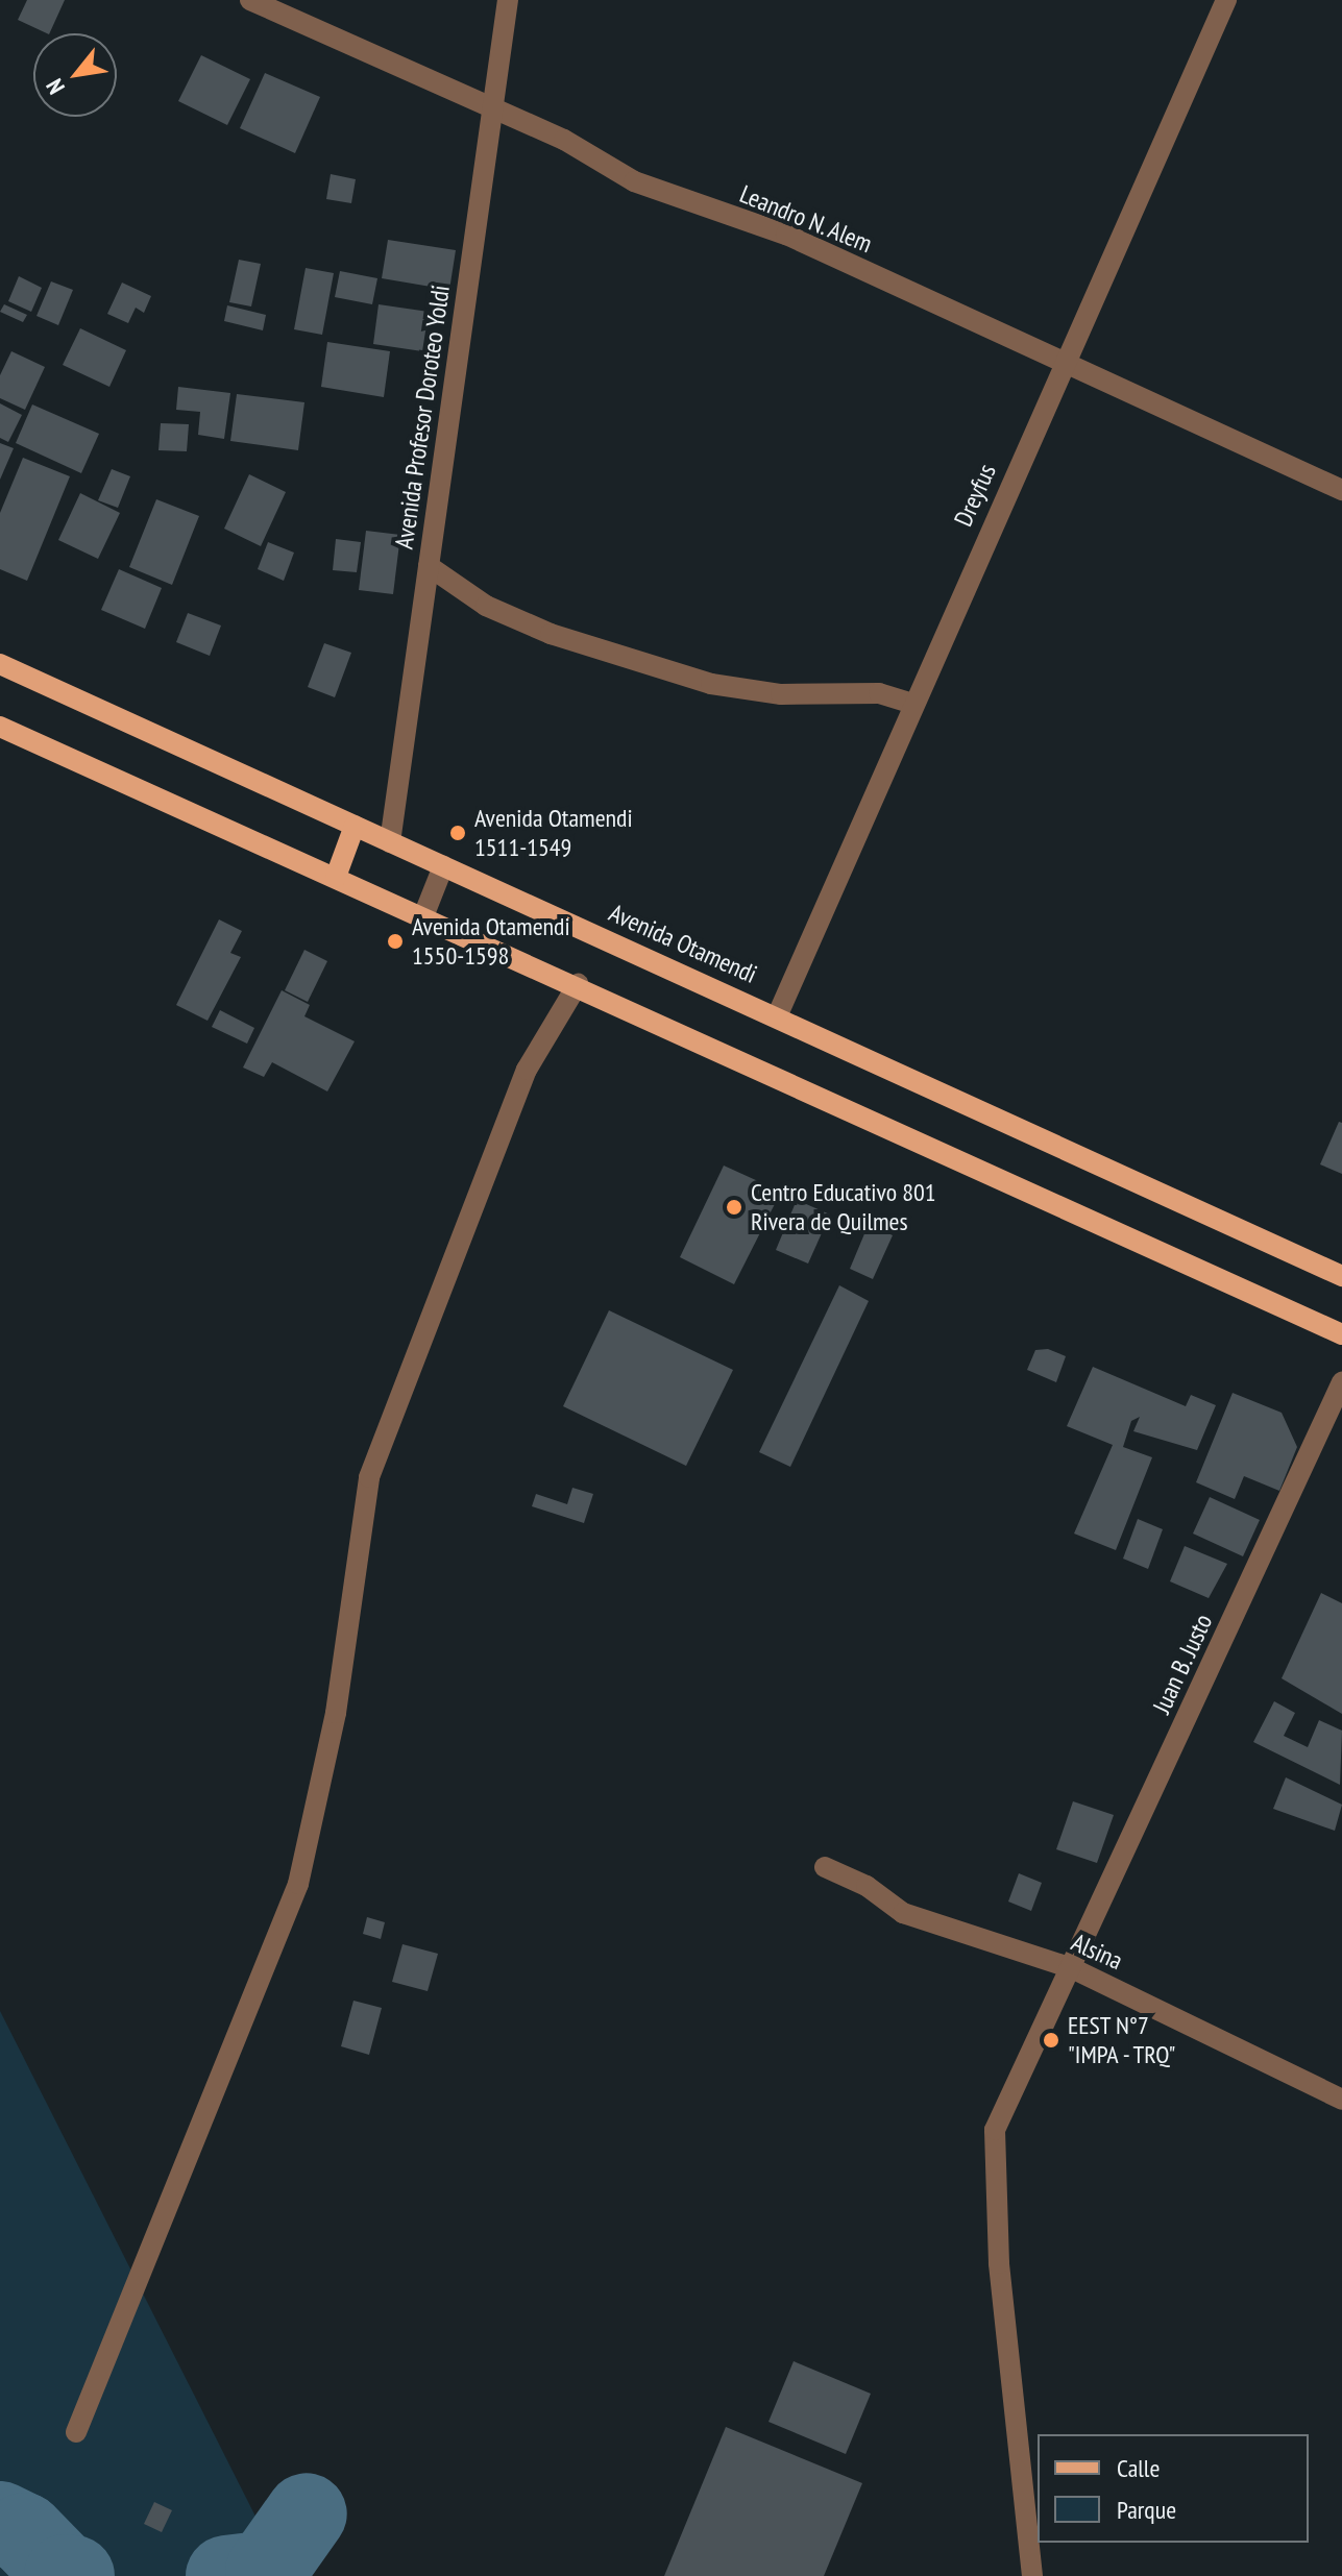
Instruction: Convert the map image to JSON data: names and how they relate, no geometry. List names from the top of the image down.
{
  "streets": {
    "main road": ["Avenida Otamendi"],
    "street": [
      "Leandro N. Alem",
      "Avenida Profesor Doroteo Yoldi",
      "Dreyfus",
      "Juan B. Justo",
      "Alsina"
    ]
  },
  "crossings": [
    ["Leandro N. Alem", "Avenida Profesor Doroteo Yoldi"],
    ["Leandro N. Alem", "Dreyfus"],
    ["Avenida Profesor Doroteo Yoldi", "Avenida Otamendi"],
    ["Dreyfus", "Avenida Otamendi"],
    ["Juan B. Justo", "Alsina"]
  ],
  "places": [
    "Avenida Otamendi 1511-1549",
    "Avenida Otamendi 1550-1598",
    "Centro Educativo 801 Rivera de Quilmes",
    "EEST N°7 \"IMPA - TRQ\""
  ],
  "legend": ["Calle", "Parque"],
  "north": "bottom left"
}
